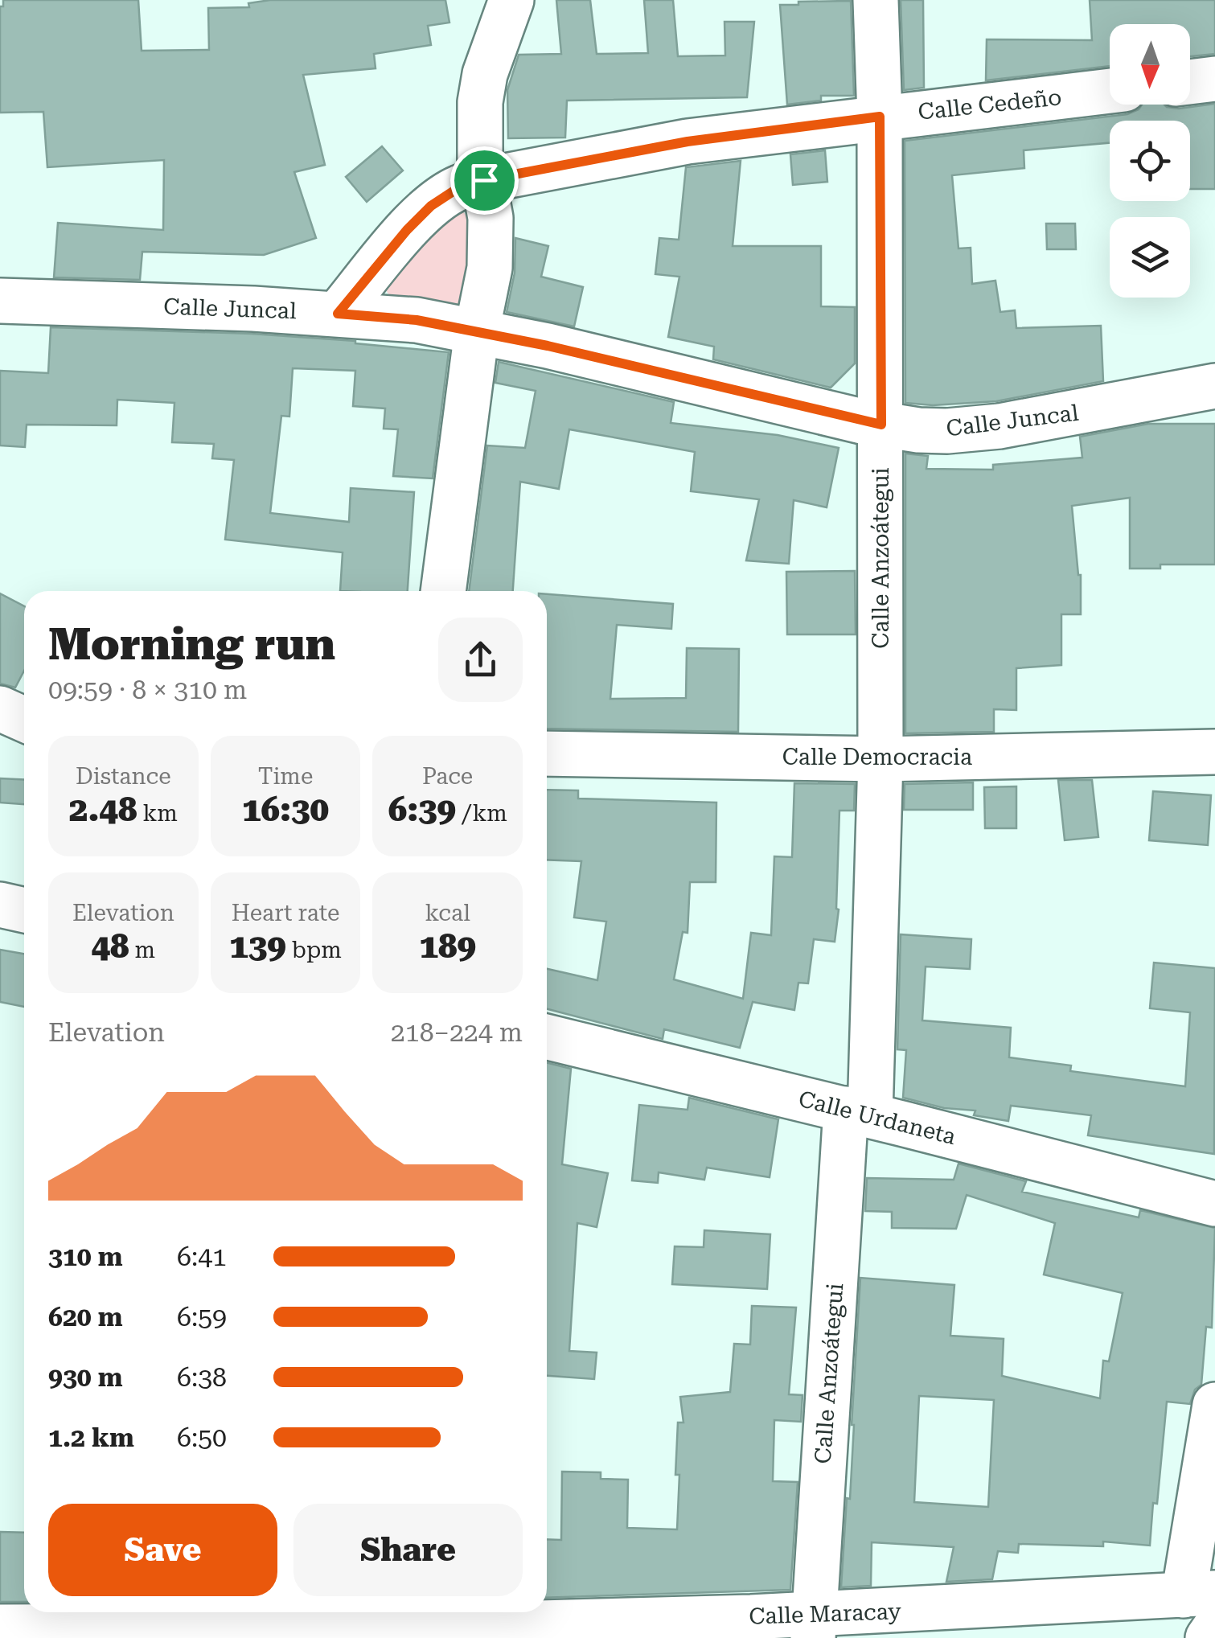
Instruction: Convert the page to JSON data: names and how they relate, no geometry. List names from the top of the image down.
{
  "streets": {
    "main road": [
      "Calle Cedeño",
      "Calle Juncal",
      "Calle Anzoátegui",
      "Calle Democracia",
      "Calle Urdaneta",
      "Calle Maracay"
    ]
  },
  "crossings": [
    ["Calle Cedeño", "Calle Juncal"],
    ["Calle Cedeño", "Calle Anzoátegui"],
    ["Calle Juncal", "Calle Anzoátegui"],
    ["Calle Anzoátegui", "Calle Democracia"],
    ["Calle Anzoátegui", "Calle Urdaneta"],
    ["Calle Anzoátegui", "Calle Maracay"]
  ],
  "north": "bottom",
  "page": {
    "heading": ["Morning run", "09:59 · 8 × 310 m"],
    "stats": [
      ["Distance", "2.48 km"],
      ["Time", "16:30"],
      ["Pace", "6:39 /km"],
      ["Elevation", "48 m"],
      ["Heart rate", "139 bpm"],
      ["kcal", "189"]
    ],
    "chart": ["Elevation", "218–224 m"],
    "list": [
      {
        "name": "310 m",
        "note": "6:41"
      },
      {
        "name": "620 m",
        "note": "6:59"
      },
      {
        "name": "930 m",
        "note": "6:38"
      },
      {
        "name": "1.2 km",
        "note": "6:50"
      }
    ],
    "buttons": ["Save", "Share"]
  }
}
